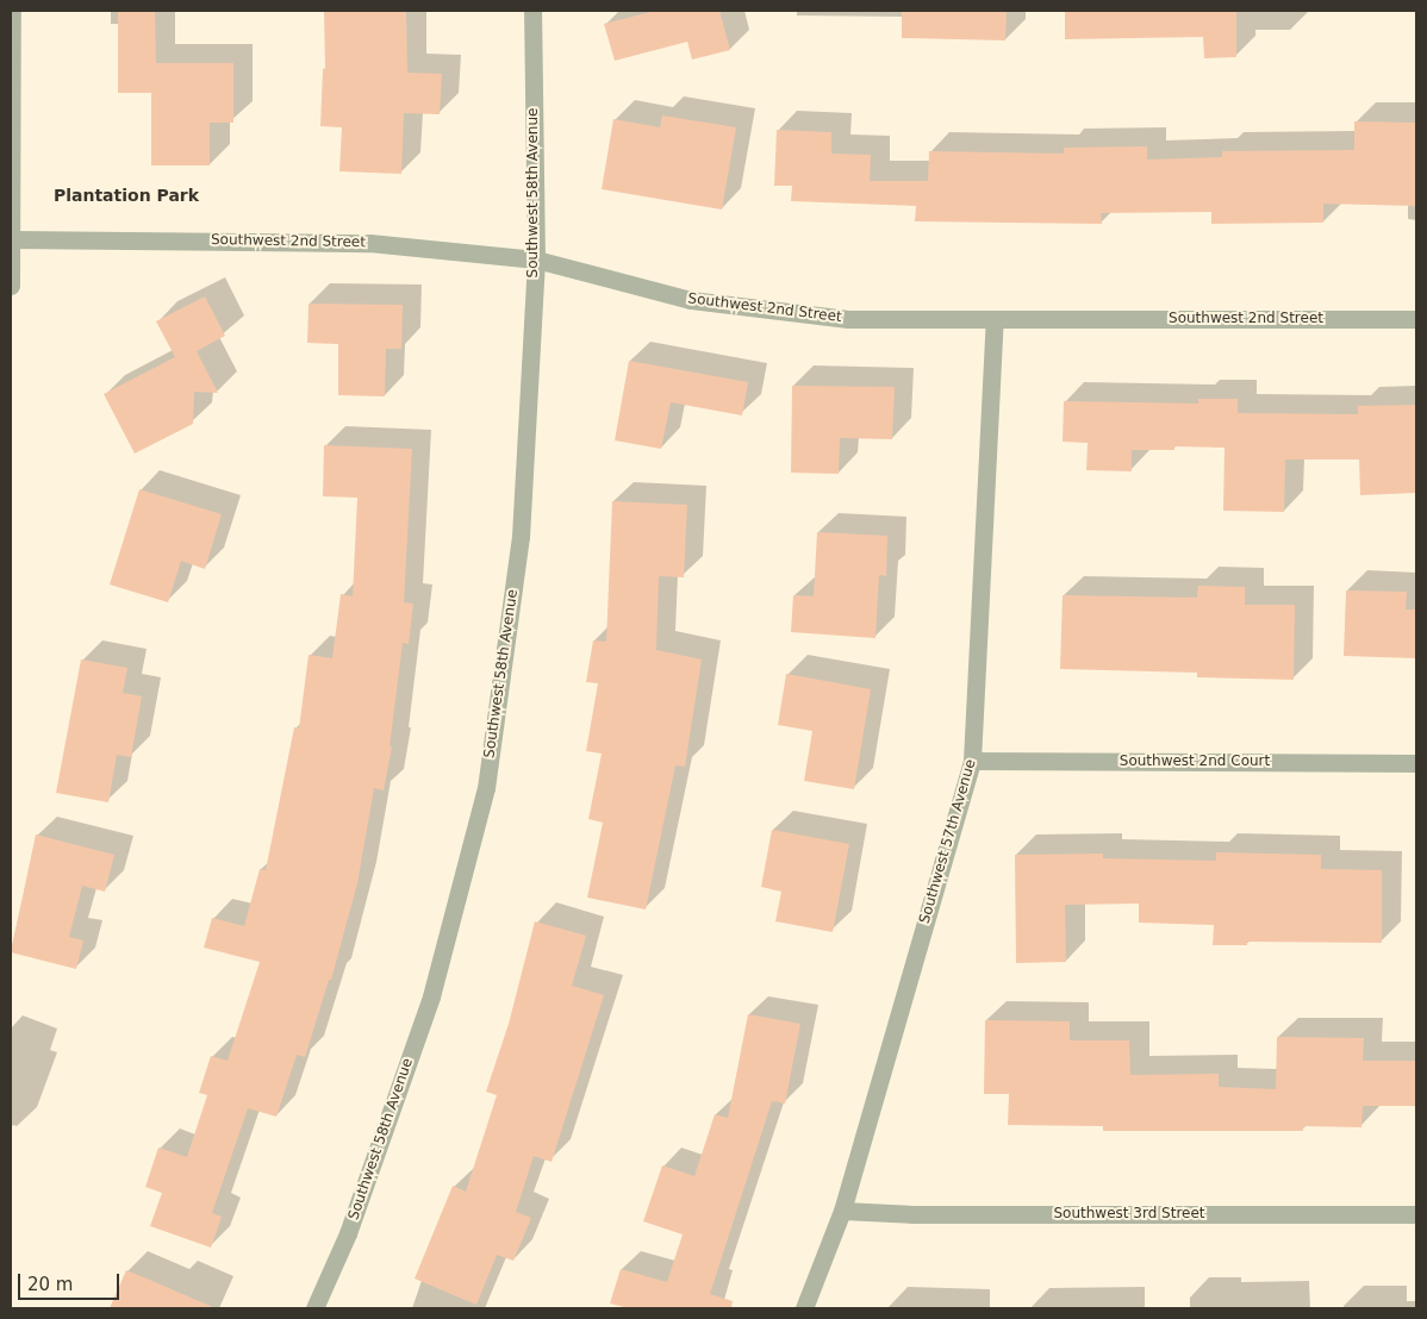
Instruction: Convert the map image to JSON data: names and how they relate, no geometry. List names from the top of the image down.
{
  "streets": {
    "street": [
      "Southwest 58th Avenue",
      "Southwest 2nd Street",
      "Southwest 2nd Court",
      "Southwest 57th Avenue",
      "Southwest 3rd Street"
    ]
  },
  "crossings": [
    ["Southwest 58th Avenue", "Southwest 2nd Street"],
    ["Southwest 2nd Street", "Southwest 57th Avenue"],
    ["Southwest 2nd Court", "Southwest 57th Avenue"],
    ["Southwest 57th Avenue", "Southwest 3rd Street"]
  ],
  "districts": ["Plantation Park"],
  "scale_bar": "20 m"
}
